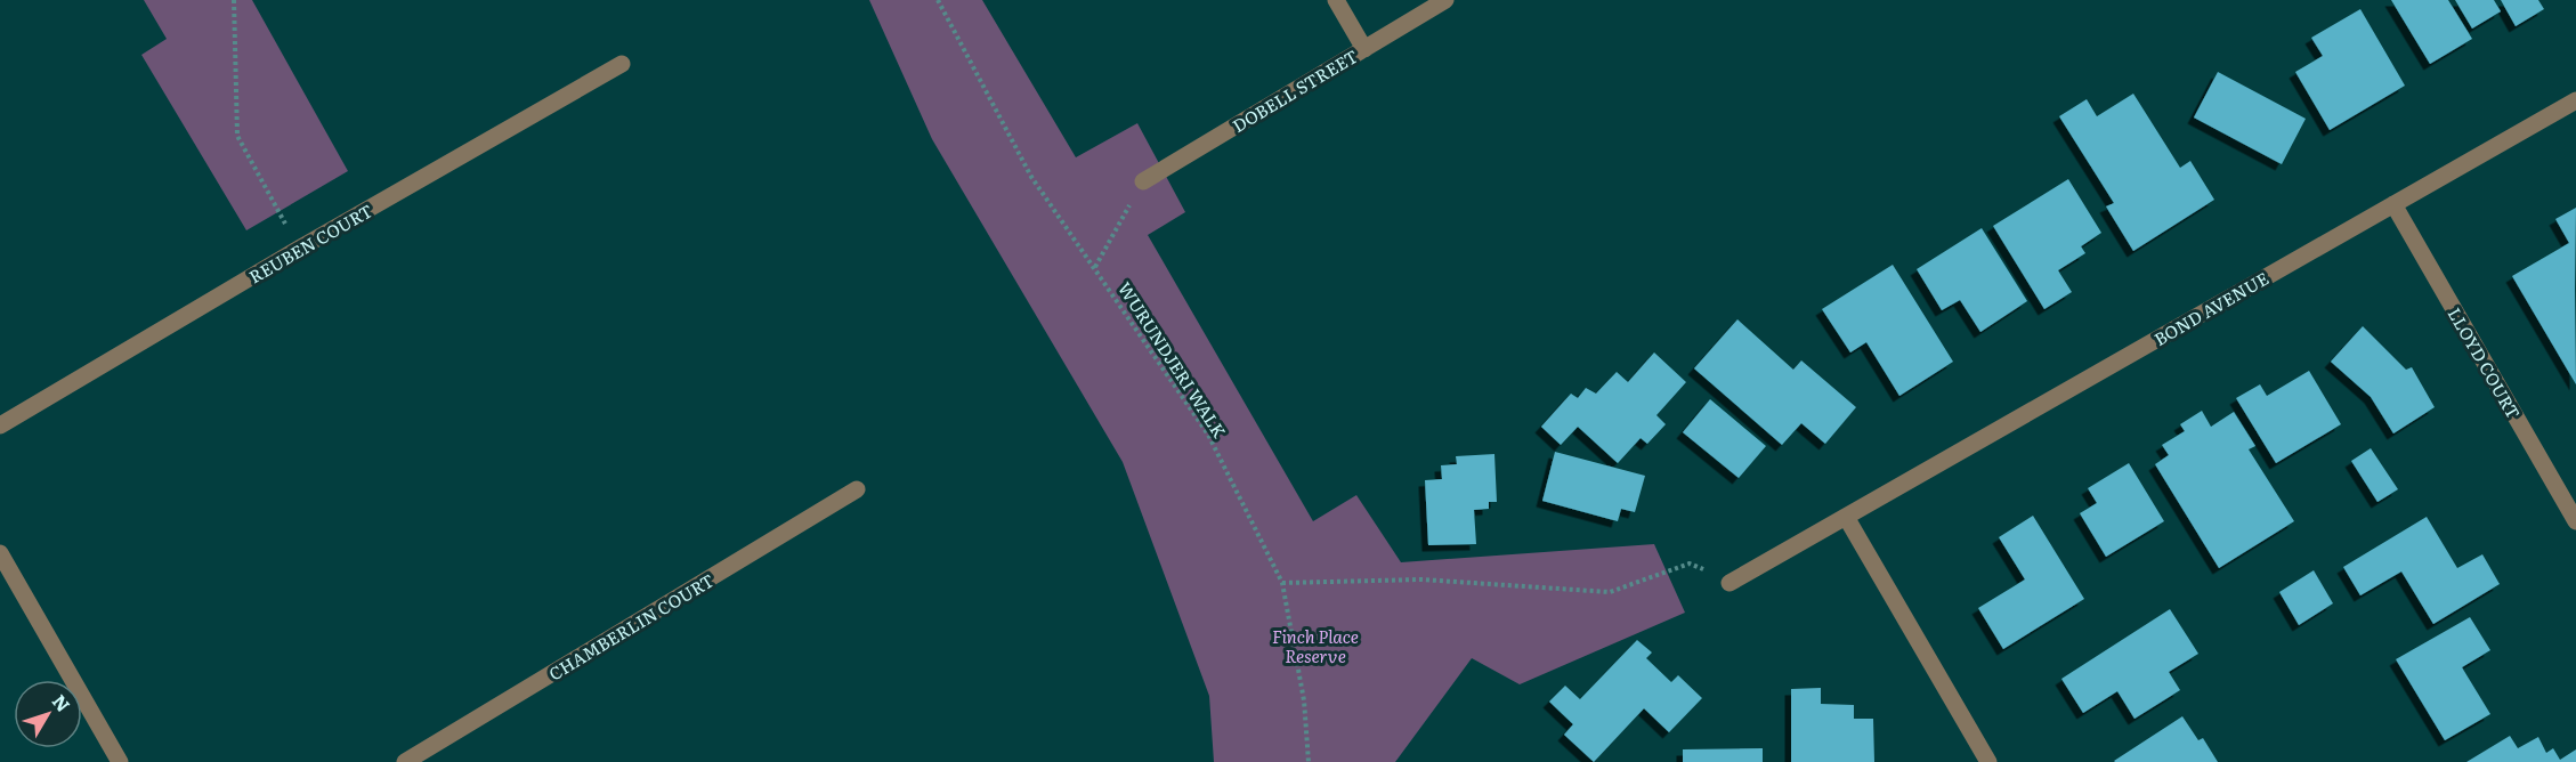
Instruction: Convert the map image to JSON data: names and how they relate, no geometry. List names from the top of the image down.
{
  "streets": {
    "street": [
      "DOBELL STREET",
      "REUBEN COURT",
      "BOND AVENUE",
      "LLOYD COURT",
      "CHAMBERLIN COURT"
    ],
    "path": ["WURUNDJERI WALK"]
  },
  "crossings": [
    ["BOND AVENUE", "LLOYD COURT"]
  ],
  "parks": ["Finch Place Reserve"],
  "north": "top right"
}
